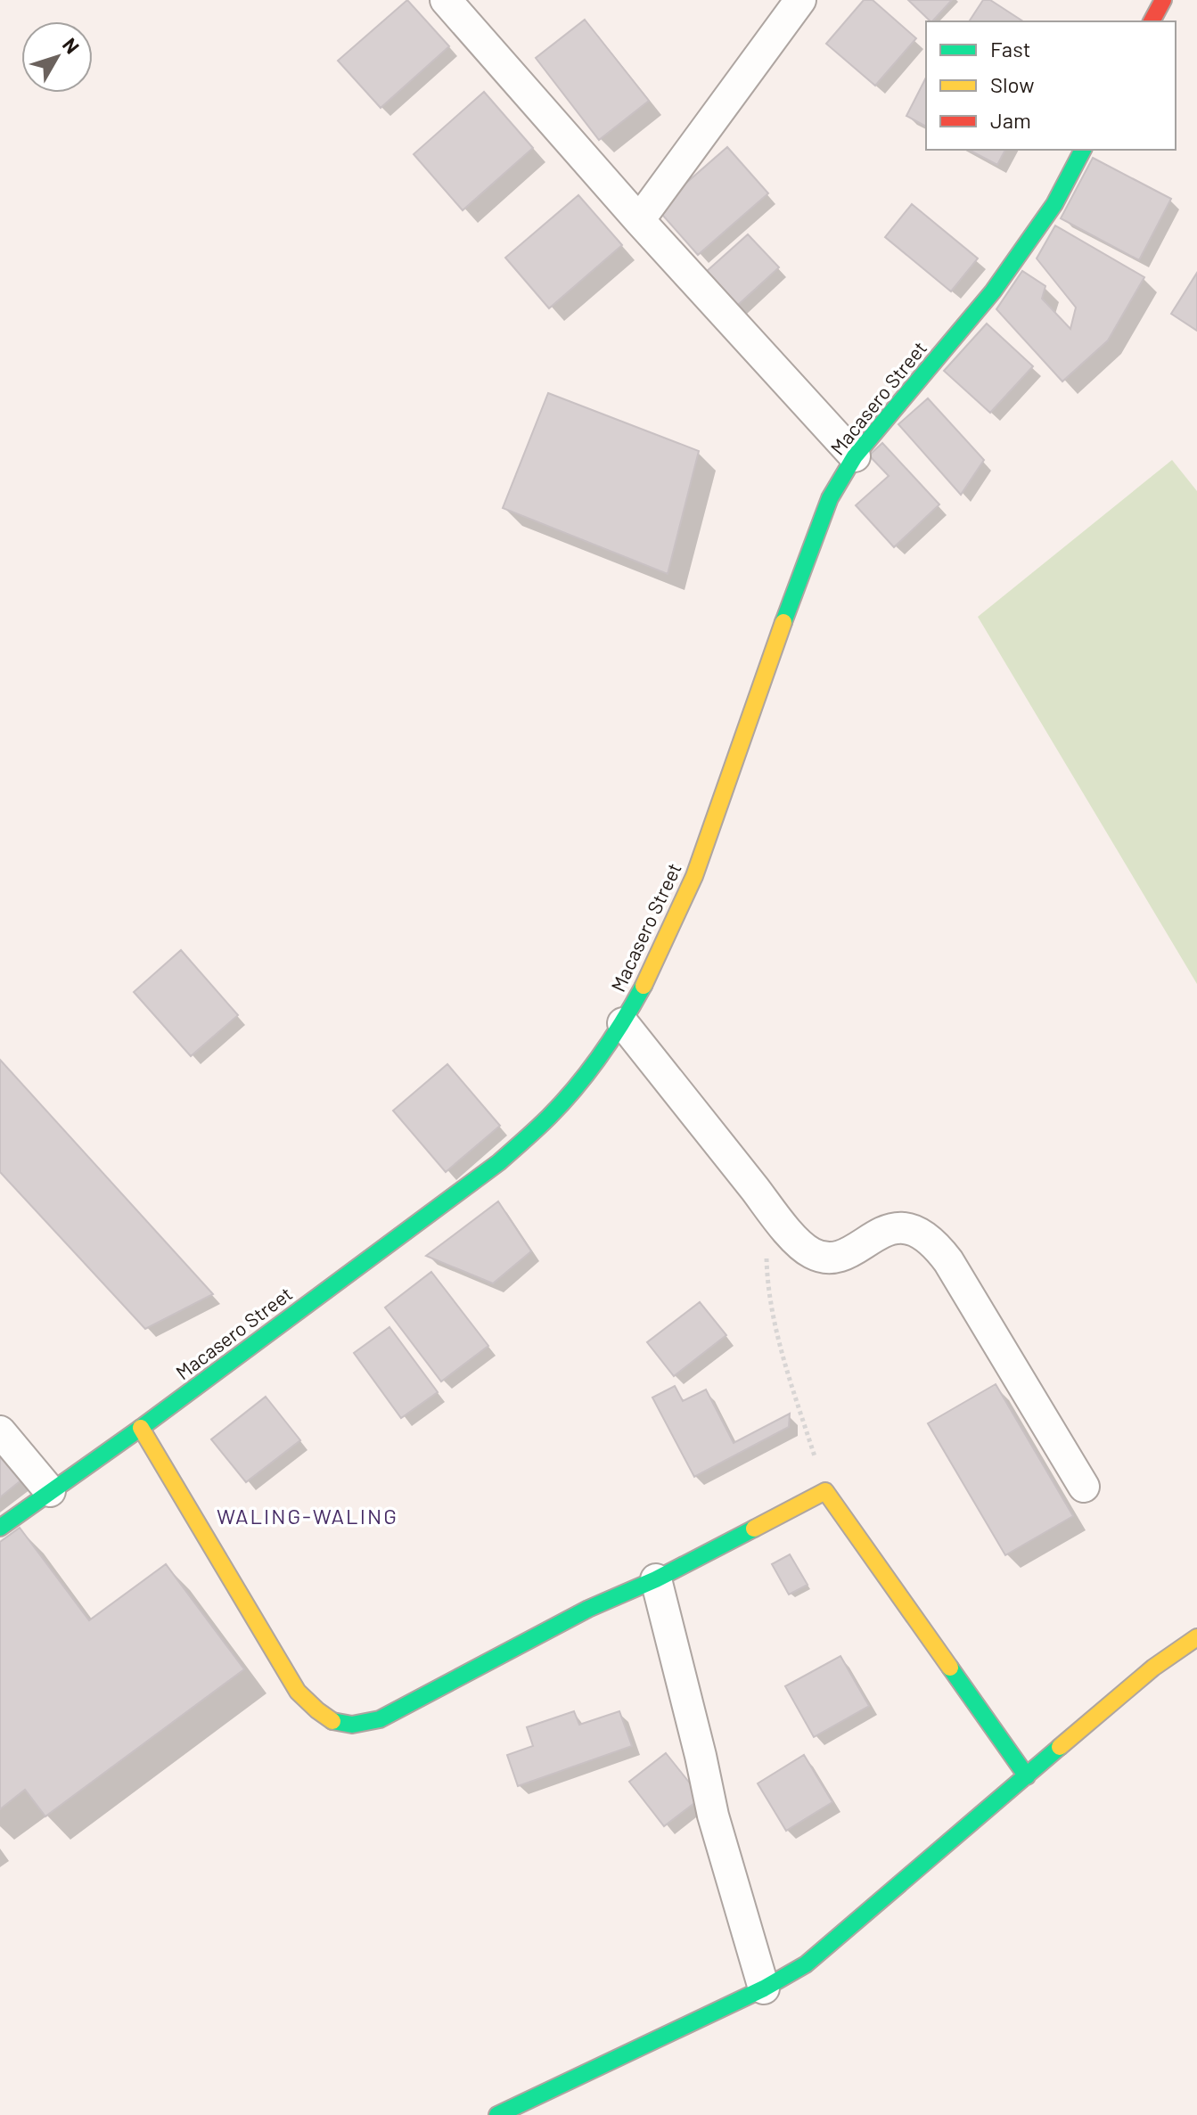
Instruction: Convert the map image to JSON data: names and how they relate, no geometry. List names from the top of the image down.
{
  "streets": {
    "street": ["Macasero Street"]
  },
  "districts": ["WALING-WALING"],
  "legend": ["Fast", "Slow", "Jam"],
  "north": "top right"
}
